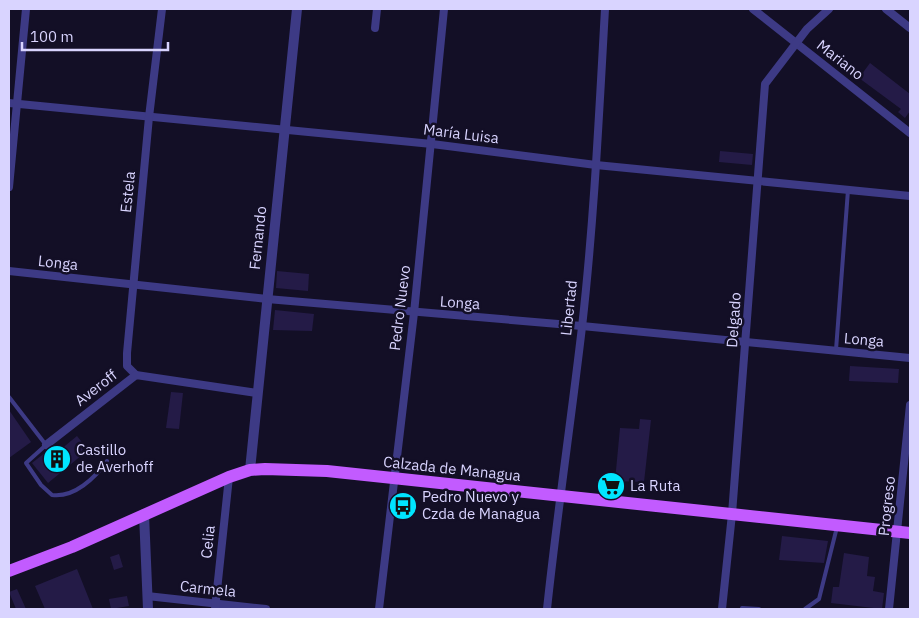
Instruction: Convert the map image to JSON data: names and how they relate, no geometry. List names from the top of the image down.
{
  "streets": {
    "main road": ["Calzada de Managua"],
    "street": [
      "Mariano",
      "María Luisa",
      "Estela",
      "Fernando",
      "Longa",
      "Pedro Nuevo",
      "Libertad",
      "Delgado",
      "Averoff",
      "Progreso",
      "Celia",
      "Carmela"
    ]
  },
  "crossings": [
    ["Mariano", "Delgado"],
    ["María Luisa", "Estela"],
    ["María Luisa", "Fernando"],
    ["María Luisa", "Pedro Nuevo"],
    ["María Luisa", "Libertad"],
    ["María Luisa", "Delgado"],
    ["Estela", "Longa"],
    ["Estela", "Averoff"],
    ["Fernando", "Longa"],
    ["Fernando", "Averoff"],
    ["Fernando", "Calzada de Managua"],
    ["Longa", "Pedro Nuevo"],
    ["Longa", "Libertad"],
    ["Longa", "Delgado"],
    ["Pedro Nuevo", "Calzada de Managua"],
    ["Libertad", "Calzada de Managua"],
    ["Delgado", "Calzada de Managua"],
    ["Calzada de Managua", "Progreso"],
    ["Calzada de Managua", "Celia"],
    ["Celia", "Carmela"]
  ],
  "places": {
    "building": ["Castillo de Averhoff"],
    "supermarket": ["La Ruta"],
    "bus stop": ["Pedro Nuevo y Czda de Managua"]
  },
  "scale_bar": "100 m"
}
